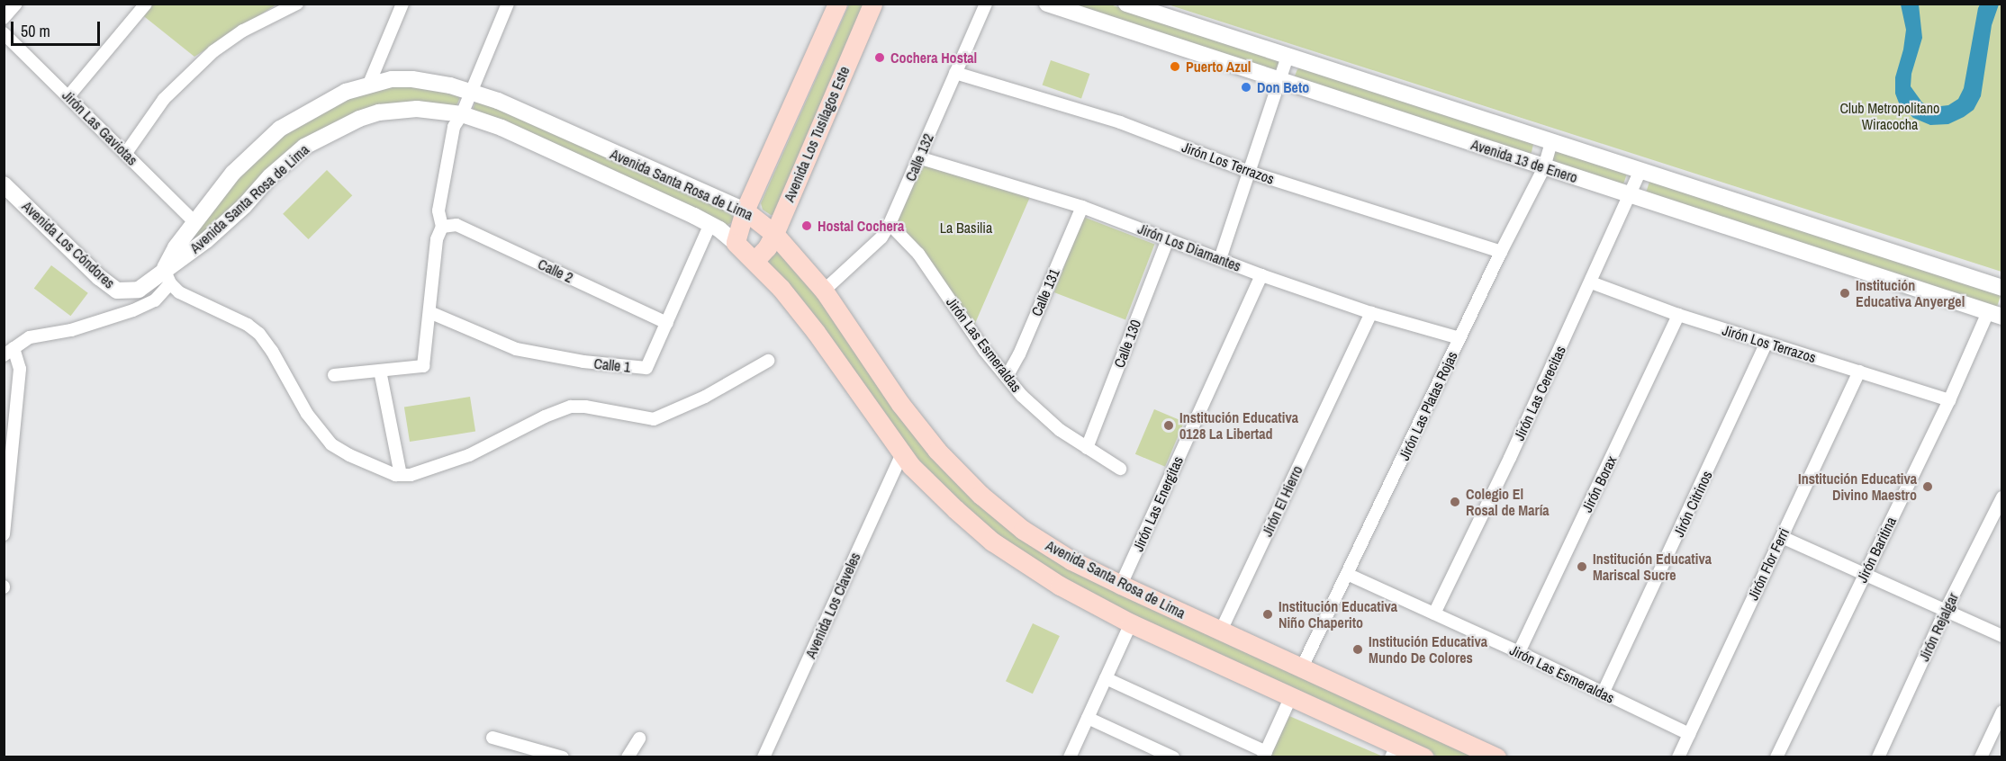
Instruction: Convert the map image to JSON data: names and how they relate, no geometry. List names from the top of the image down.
{
  "streets": {
    "main road": [
      "Avenida Los Tusilagos Este",
      "Avenida 13 de Enero",
      "Avenida Santa Rosa de Lima",
      "Avenida Los Cóndores"
    ],
    "street": [
      "Jirón Las Gaviotas",
      "Calle 132",
      "Jirón Los Terrazos",
      "Jirón Los Diamantes",
      "Calle 2",
      "Calle 131",
      "Calle 130",
      "Jirón Las Esmeraldas",
      "Calle 1",
      "Jirón Las Cerecitas",
      "Jirón Las Platas Rojas",
      "Jirón Borax",
      "Jirón El Hierro",
      "Jirón Las Energitas",
      "Jirón Citrinos",
      "Jirón Baritina",
      "Jirón Flor Ferri",
      "Avenida Los Claveles",
      "Jirón Rejalgar"
    ]
  },
  "crossings": [
    ["Jirón Las Gaviotas", "Avenida Santa Rosa de Lima"],
    ["Avenida Los Tusilagos Este", "Avenida Santa Rosa de Lima"],
    ["Calle 132", "Jirón Los Terrazos"],
    ["Calle 132", "Avenida Santa Rosa de Lima"],
    ["Calle 132", "Jirón Los Diamantes"],
    ["Calle 132", "Jirón Las Esmeraldas"],
    ["Avenida 13 de Enero", "Jirón Las Cerecitas"],
    ["Avenida 13 de Enero", "Jirón Las Platas Rojas"],
    ["Avenida 13 de Enero", "Jirón Baritina"],
    ["Jirón Los Terrazos", "Jirón Las Cerecitas"],
    ["Jirón Los Terrazos", "Jirón Las Platas Rojas"],
    ["Jirón Los Terrazos", "Jirón Borax"],
    ["Jirón Los Terrazos", "Jirón Citrinos"],
    ["Jirón Los Terrazos", "Jirón Baritina"],
    ["Jirón Los Terrazos", "Jirón Flor Ferri"],
    ["Avenida Santa Rosa de Lima", "Avenida Los Cóndores"],
    ["Avenida Santa Rosa de Lima", "Calle 1"],
    ["Avenida Santa Rosa de Lima", "Jirón Las Platas Rojas"],
    ["Avenida Santa Rosa de Lima", "Jirón El Hierro"],
    ["Avenida Santa Rosa de Lima", "Jirón Las Energitas"],
    ["Avenida Santa Rosa de Lima", "Avenida Los Claveles"],
    ["Jirón Los Diamantes", "Calle 131"],
    ["Jirón Los Diamantes", "Calle 130"],
    ["Jirón Los Diamantes", "Jirón Las Platas Rojas"],
    ["Jirón Los Diamantes", "Jirón El Hierro"],
    ["Jirón Los Diamantes", "Jirón Las Energitas"],
    ["Calle 2", "Calle 1"],
    ["Calle 131", "Jirón Las Esmeraldas"],
    ["Calle 130", "Jirón Las Esmeraldas"],
    ["Jirón Las Esmeraldas", "Jirón Las Cerecitas"],
    ["Jirón Las Esmeraldas", "Jirón Las Platas Rojas"],
    ["Jirón Las Esmeraldas", "Jirón Borax"],
    ["Jirón Las Esmeraldas", "Jirón Citrinos"],
    ["Jirón Las Esmeraldas", "Jirón Flor Ferri"]
  ],
  "parks": ["Club Metropolitano Wiracocha", "La Basilia"],
  "places": [
    "Cochera Hostal",
    "Puerto Azul",
    "Don Beto",
    "Hostal Cochera",
    "Institución Educativa Anyergel",
    "Institución Educativa 0128 La Libertad",
    "Institución Educativa Divino Maestro",
    "Colegio El Rosal de María",
    "Institución Educativa Mariscal Sucre",
    "Institución Educativa Niño Chaperito",
    "Institución Educativa Mundo De Colores"
  ],
  "scale_bar": "50 m"
}
